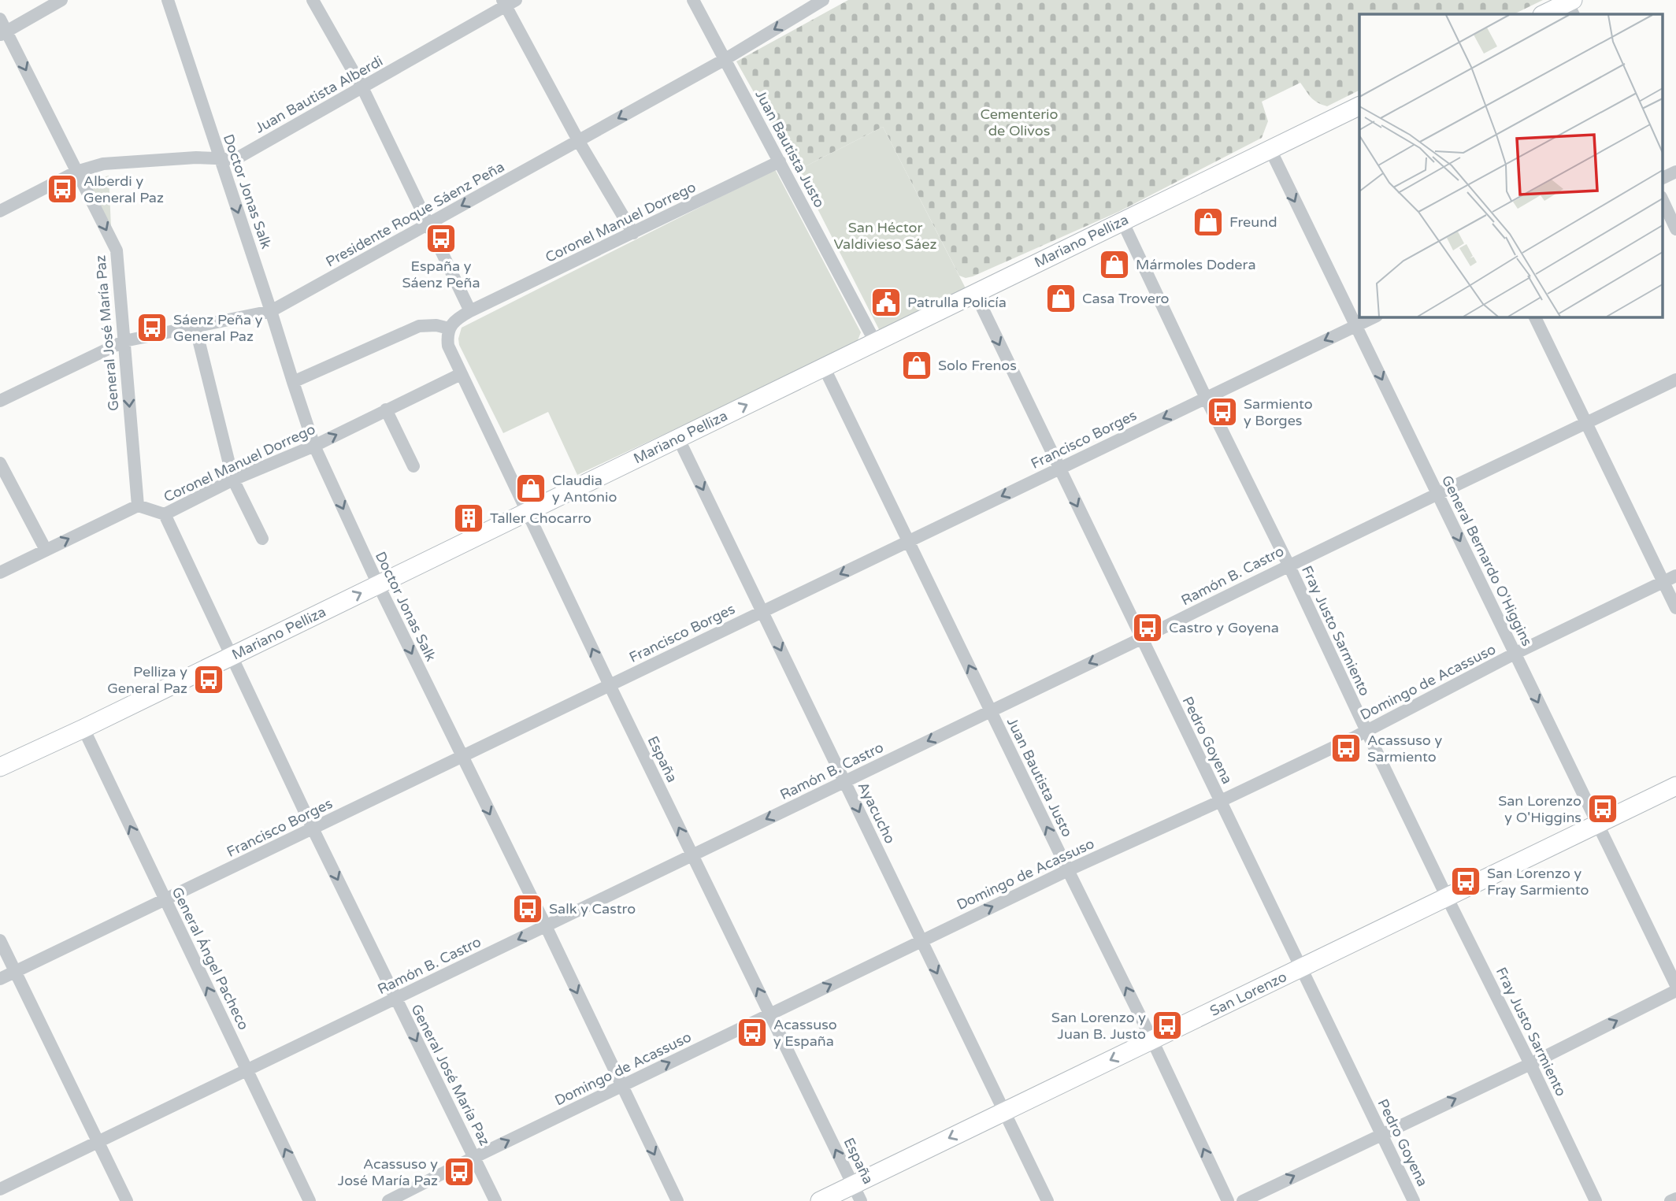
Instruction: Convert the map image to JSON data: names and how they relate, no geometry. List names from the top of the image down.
{
  "streets": {
    "street": [
      "Juan Bautista Alberdi",
      "Juan Bautista Justo",
      "Doctor Jonas Salk",
      "Presidente Roque Sáenz Peña",
      "Coronel Manuel Dorrego",
      "Mariano Pelliza",
      "General José María Paz",
      "Francisco Borges",
      "General Bernardo O'Higgins",
      "Ramón B. Castro",
      "Fray Justo Sarmiento",
      "Domingo de Acassuso",
      "Pedro Goyena",
      "España",
      "Ayacucho",
      "General Ángel Pacheco",
      "San Lorenzo"
    ]
  },
  "crossings": [
    ["Juan Bautista Alberdi", "Doctor Jonas Salk"],
    ["Juan Bautista Alberdi", "General José María Paz"],
    ["Juan Bautista Justo", "Presidente Roque Sáenz Peña"],
    ["Juan Bautista Justo", "Coronel Manuel Dorrego"],
    ["Juan Bautista Justo", "Mariano Pelliza"],
    ["Juan Bautista Justo", "Francisco Borges"],
    ["Juan Bautista Justo", "Ramón B. Castro"],
    ["Juan Bautista Justo", "Domingo de Acassuso"],
    ["Juan Bautista Justo", "San Lorenzo"],
    ["Doctor Jonas Salk", "Presidente Roque Sáenz Peña"],
    ["Doctor Jonas Salk", "Coronel Manuel Dorrego"],
    ["Doctor Jonas Salk", "Mariano Pelliza"],
    ["Doctor Jonas Salk", "Francisco Borges"],
    ["Doctor Jonas Salk", "Ramón B. Castro"],
    ["Doctor Jonas Salk", "Domingo de Acassuso"],
    ["Presidente Roque Sáenz Peña", "General José María Paz"],
    ["Coronel Manuel Dorrego", "General José María Paz"],
    ["Coronel Manuel Dorrego", "España"],
    ["Mariano Pelliza", "General José María Paz"],
    ["Mariano Pelliza", "General Bernardo O'Higgins"],
    ["Mariano Pelliza", "Fray Justo Sarmiento"],
    ["Mariano Pelliza", "Pedro Goyena"],
    ["Mariano Pelliza", "España"],
    ["Mariano Pelliza", "Ayacucho"],
    ["Mariano Pelliza", "General Ángel Pacheco"],
    ["General José María Paz", "Francisco Borges"],
    ["General José María Paz", "Ramón B. Castro"],
    ["General José María Paz", "Domingo de Acassuso"],
    ["Francisco Borges", "General Bernardo O'Higgins"],
    ["Francisco Borges", "Fray Justo Sarmiento"],
    ["Francisco Borges", "Pedro Goyena"],
    ["Francisco Borges", "España"],
    ["Francisco Borges", "Ayacucho"],
    ["Francisco Borges", "General Ángel Pacheco"],
    ["General Bernardo O'Higgins", "Ramón B. Castro"],
    ["General Bernardo O'Higgins", "Domingo de Acassuso"],
    ["General Bernardo O'Higgins", "San Lorenzo"],
    ["Ramón B. Castro", "Fray Justo Sarmiento"],
    ["Ramón B. Castro", "Pedro Goyena"],
    ["Ramón B. Castro", "España"],
    ["Ramón B. Castro", "Ayacucho"],
    ["Ramón B. Castro", "General Ángel Pacheco"],
    ["Fray Justo Sarmiento", "Domingo de Acassuso"],
    ["Fray Justo Sarmiento", "San Lorenzo"],
    ["Domingo de Acassuso", "Pedro Goyena"],
    ["Domingo de Acassuso", "España"],
    ["Domingo de Acassuso", "Ayacucho"],
    ["Pedro Goyena", "San Lorenzo"],
    ["España", "San Lorenzo"],
    ["Ayacucho", "San Lorenzo"]
  ],
  "one_way": [
    "Juan Bautista Justo",
    "Doctor Jonas Salk",
    "Presidente Roque Sáenz Peña",
    "General José María Paz",
    "Francisco Borges",
    "General Bernardo O'Higgins",
    "Ramón B. Castro",
    "Domingo de Acassuso",
    "Pedro Goyena",
    "España",
    "Ayacucho",
    "General Ángel Pacheco"
  ],
  "parks": ["Cementerio de Olivos", "San Héctor Valdivieso Sáez"],
  "places": {
    "bus stop": [
      "Alberdi y General Paz",
      "España y Sáenz Peña",
      "Sáenz Peña y General Paz",
      "Sarmiento y Borges",
      "Castro y Goyena",
      "Pelliza y General Paz",
      "Acassuso y Sarmiento",
      "San Lorenzo y O'Higgins",
      "San Lorenzo y Fray Sarmiento",
      "Salk y Castro",
      "San Lorenzo y Juan B. Justo",
      "Acassuso y España",
      "Acassuso y José María Paz"
    ],
    "shop": [
      "Freund",
      "Mármoles Dodera",
      "Casa Trovero",
      "Solo Frenos",
      "Claudia y Antonio"
    ],
    "public building": ["Patrulla Policía"],
    "building": ["Taller Chocarro"]
  }
}
